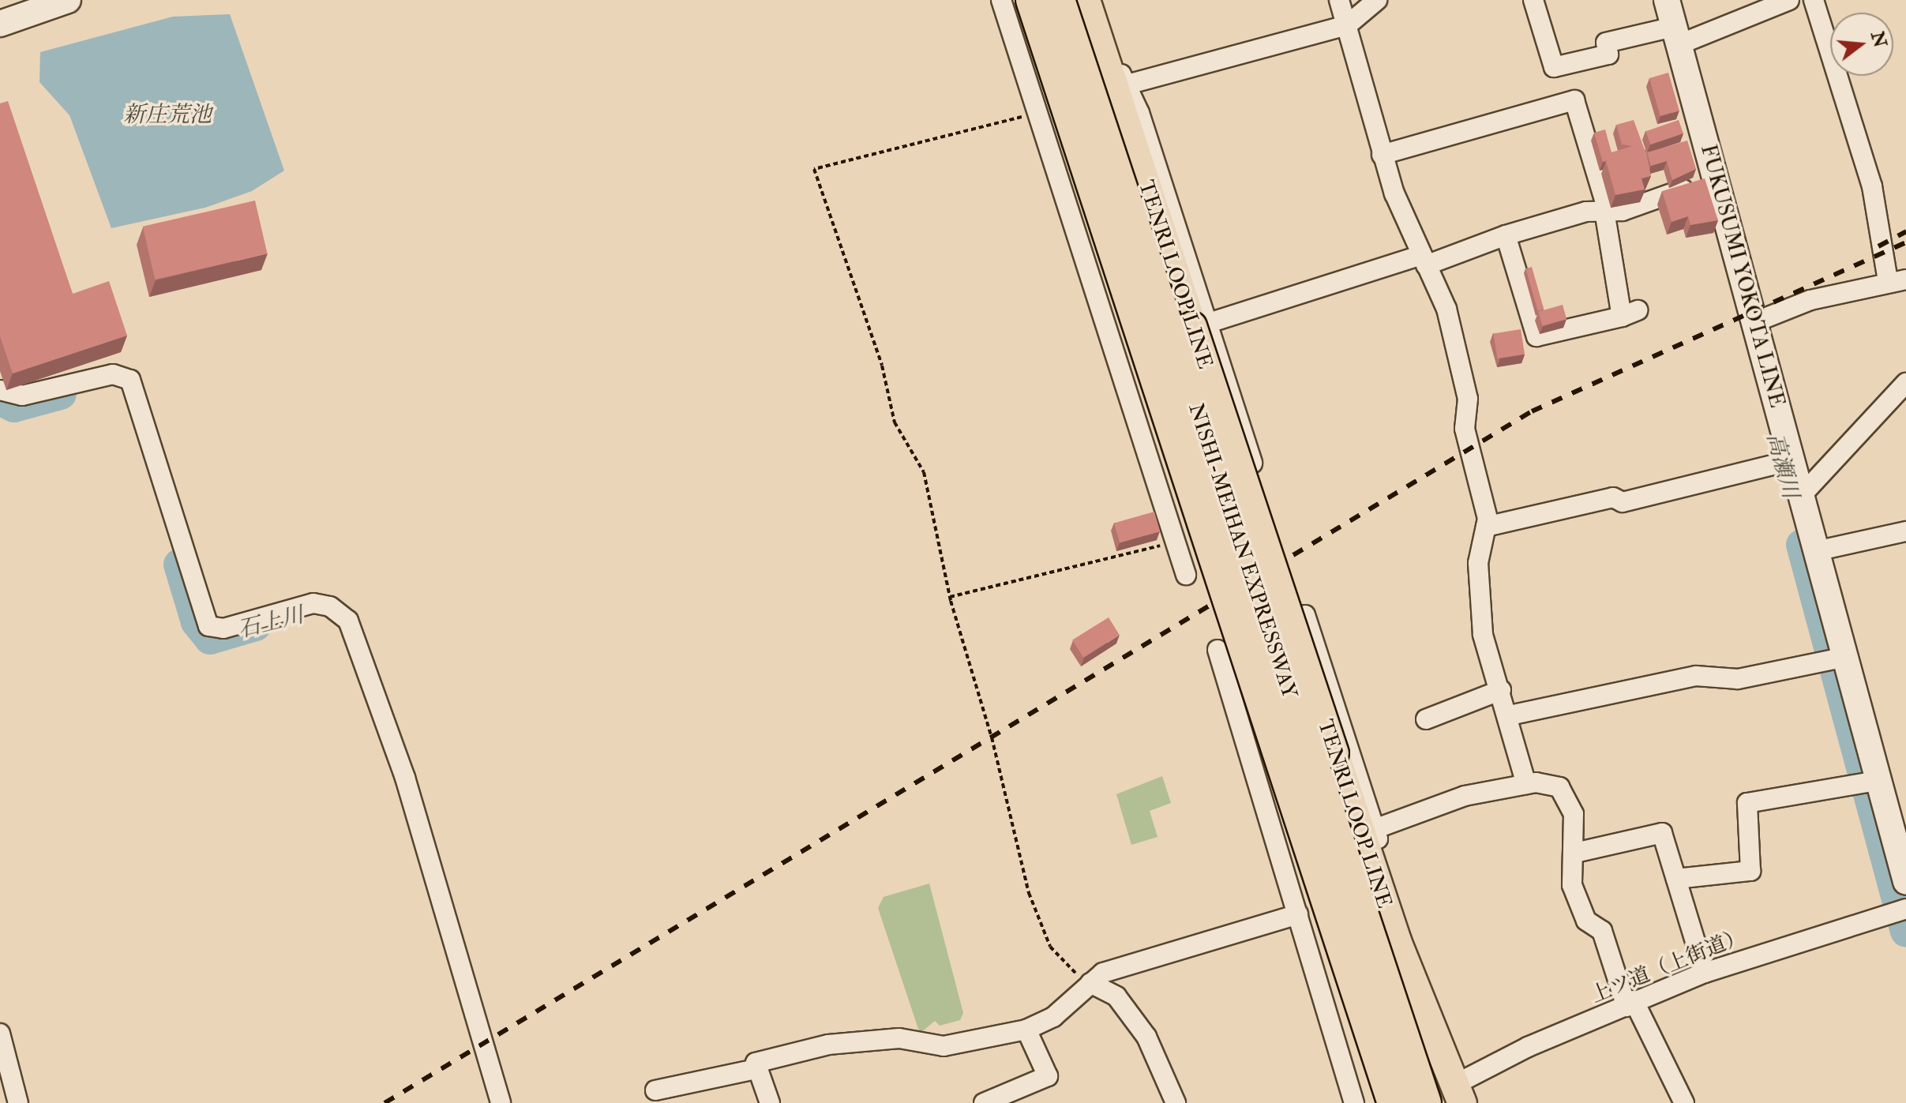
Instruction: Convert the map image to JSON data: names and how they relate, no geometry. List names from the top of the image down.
{
  "streets": {
    "highway": ["NISHI-MEIHAN EXPRESSWAY"],
    "main road": ["TENRI LOOP LINE", "FUKUSUMI YOKOTA LINE"],
    "street": ["上ツ道（上街道）"]
  },
  "crossings": [
    ["TENRI LOOP LINE", "上ツ道（上街道）"]
  ],
  "water": ["新庄荒池", "高瀬川", "石上川"],
  "north": "right"
}
